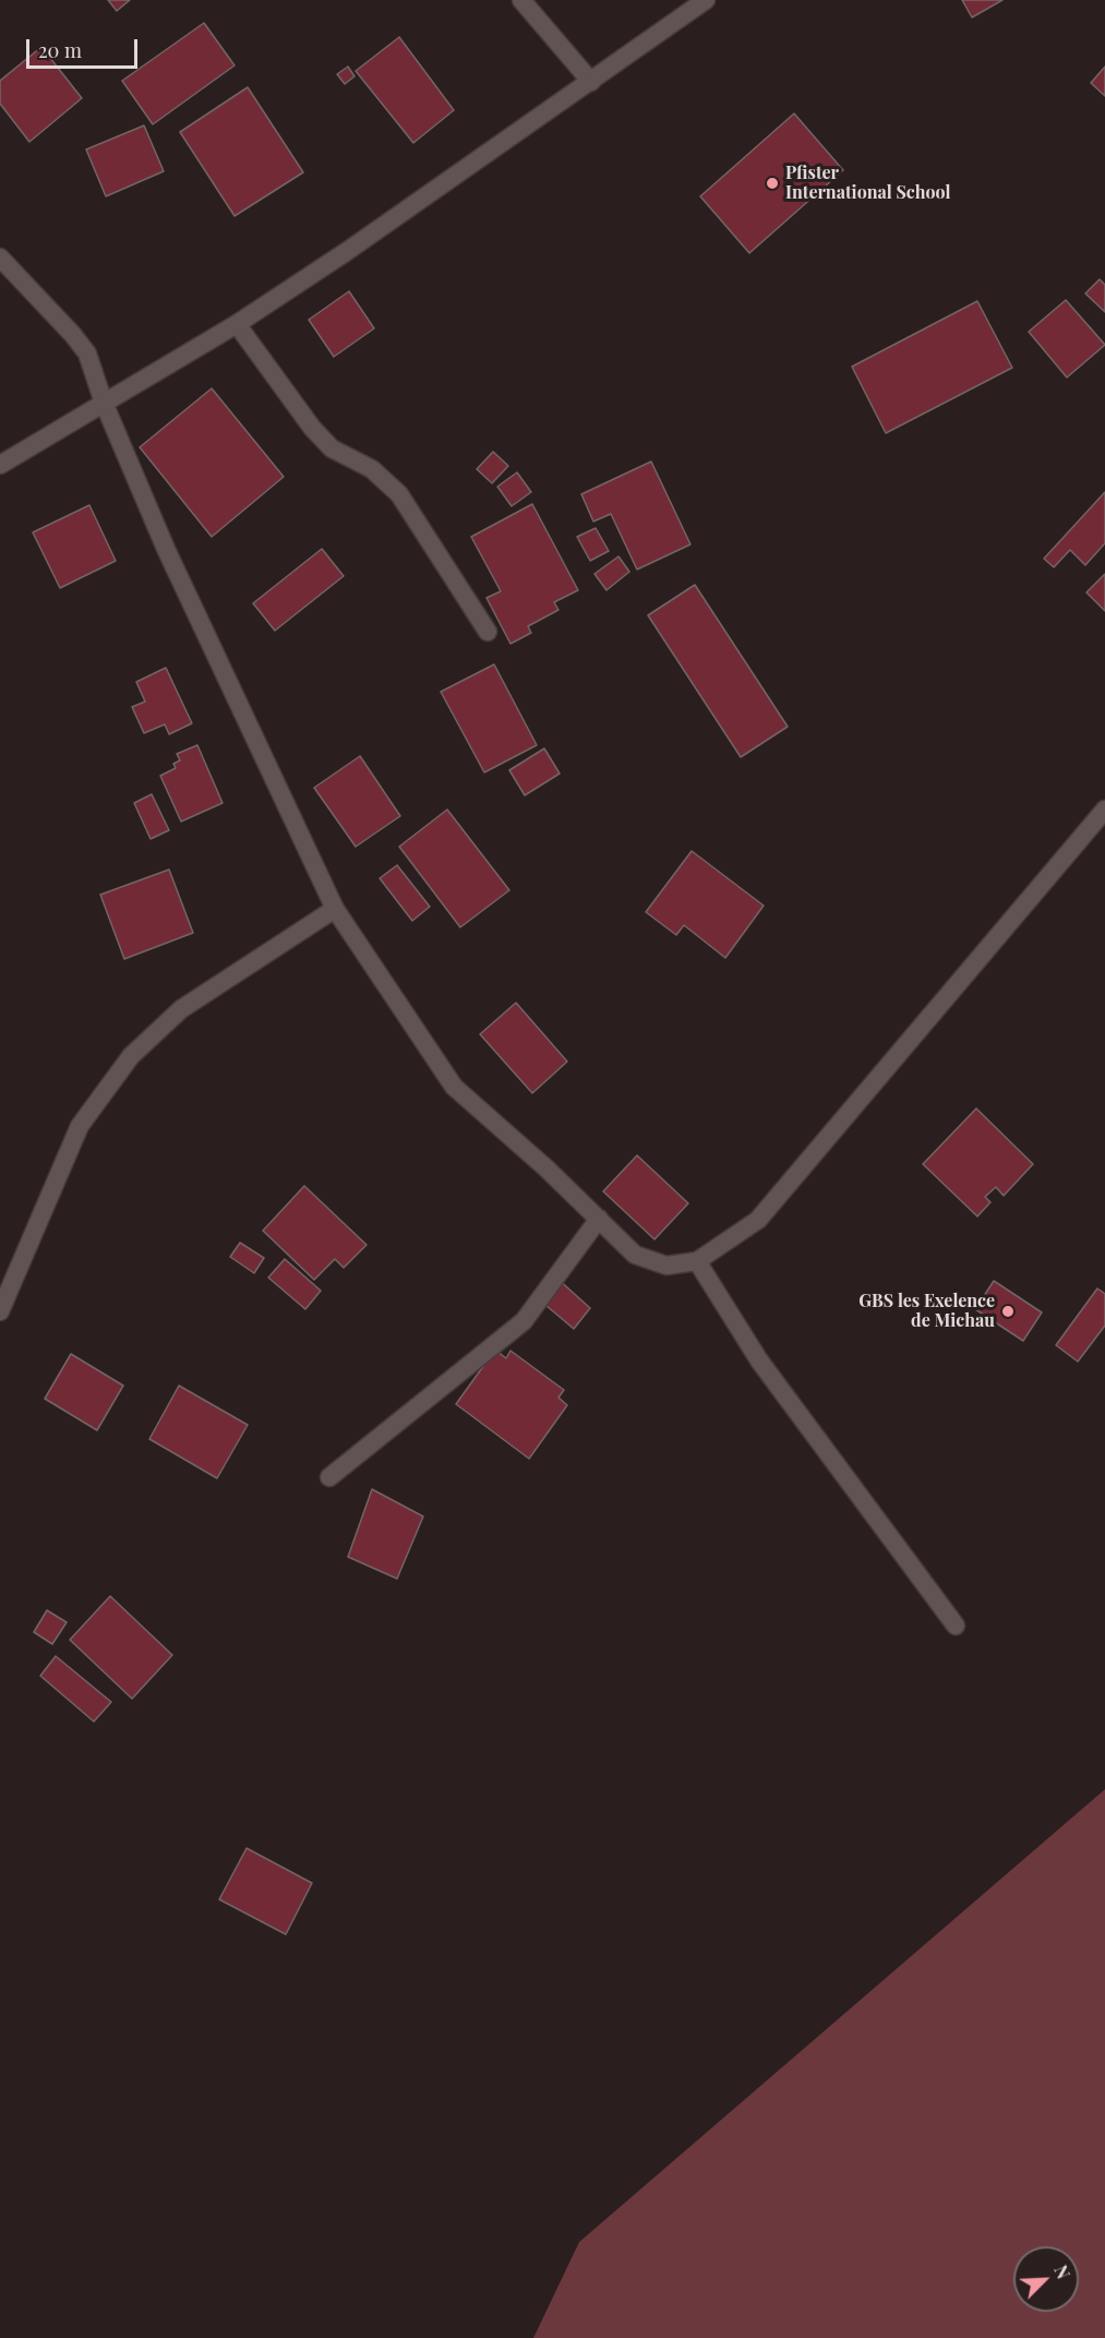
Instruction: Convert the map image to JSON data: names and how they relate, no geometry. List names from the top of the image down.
{
  "places": ["Pfister International School", "GBS les Exelence de Michau"],
  "scale_bar": "20 m",
  "north": "top right"
}
